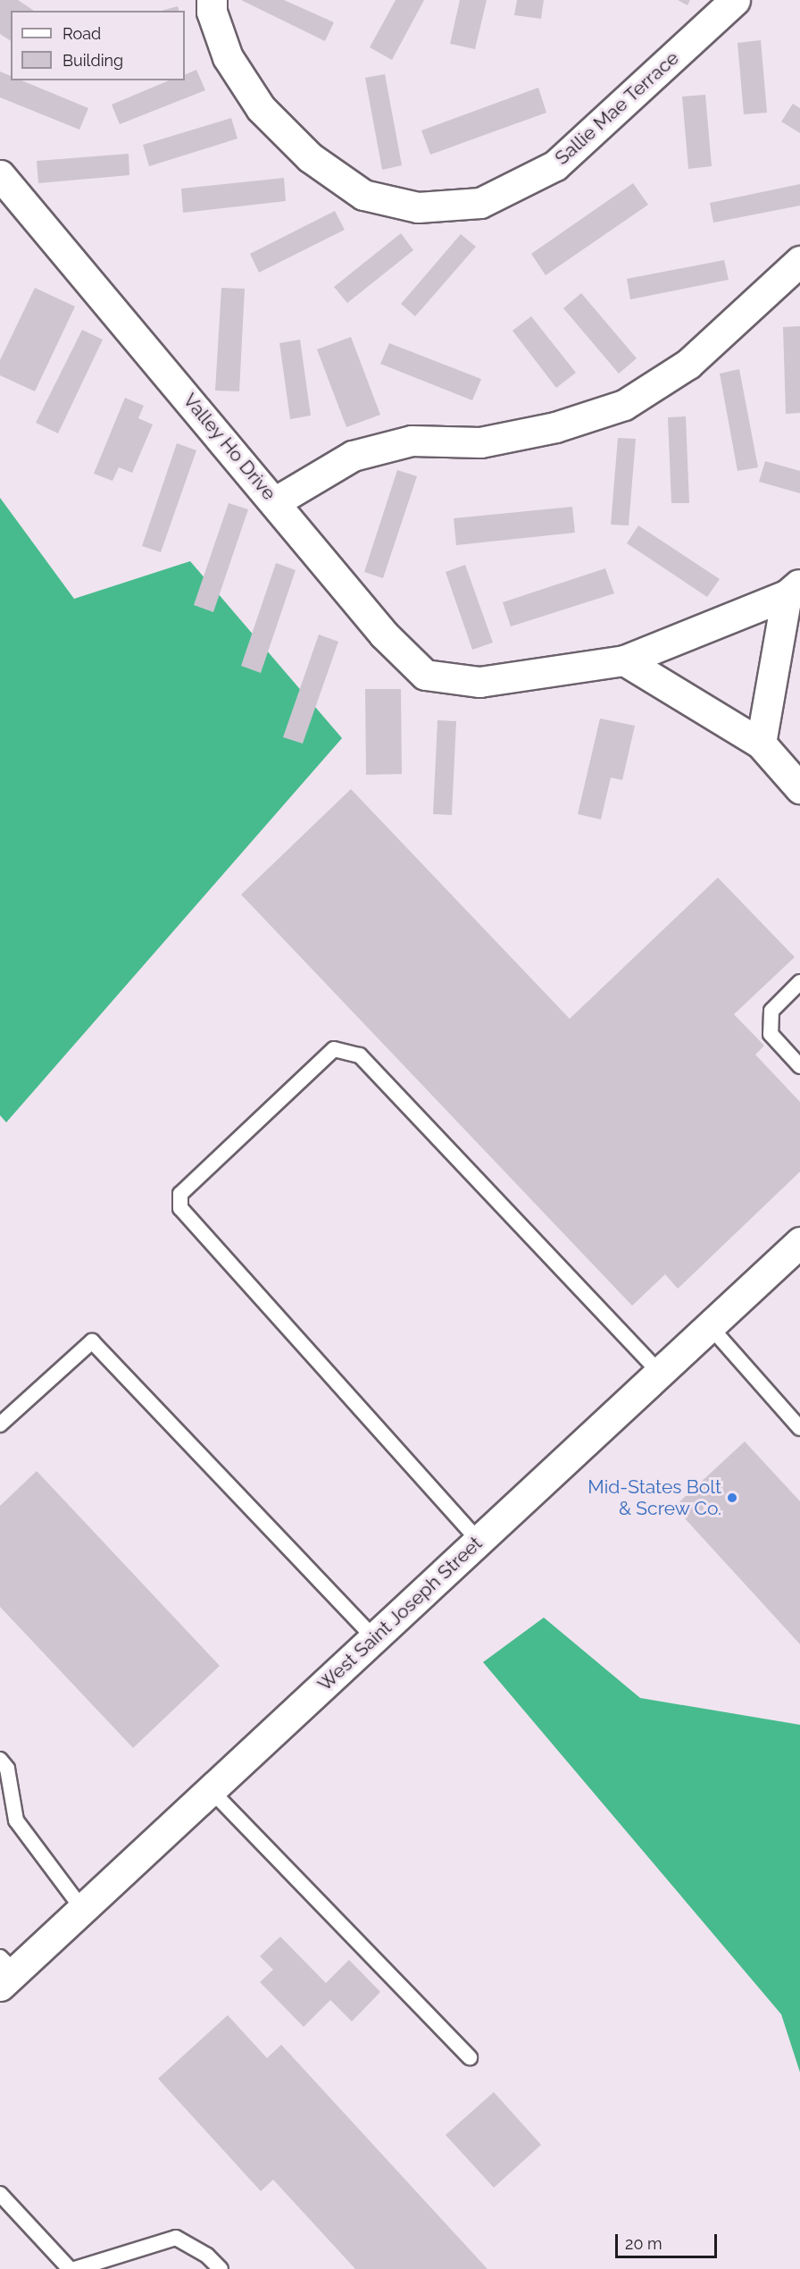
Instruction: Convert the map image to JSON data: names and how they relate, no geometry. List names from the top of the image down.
{
  "streets": {
    "street": ["Sallie Mae Terrace", "Valley Ho Drive", "West Saint Joseph Street"]
  },
  "places": ["Mid-States Bolt & Screw Co."],
  "legend": ["Road", "Building"],
  "scale_bar": "20 m"
}
